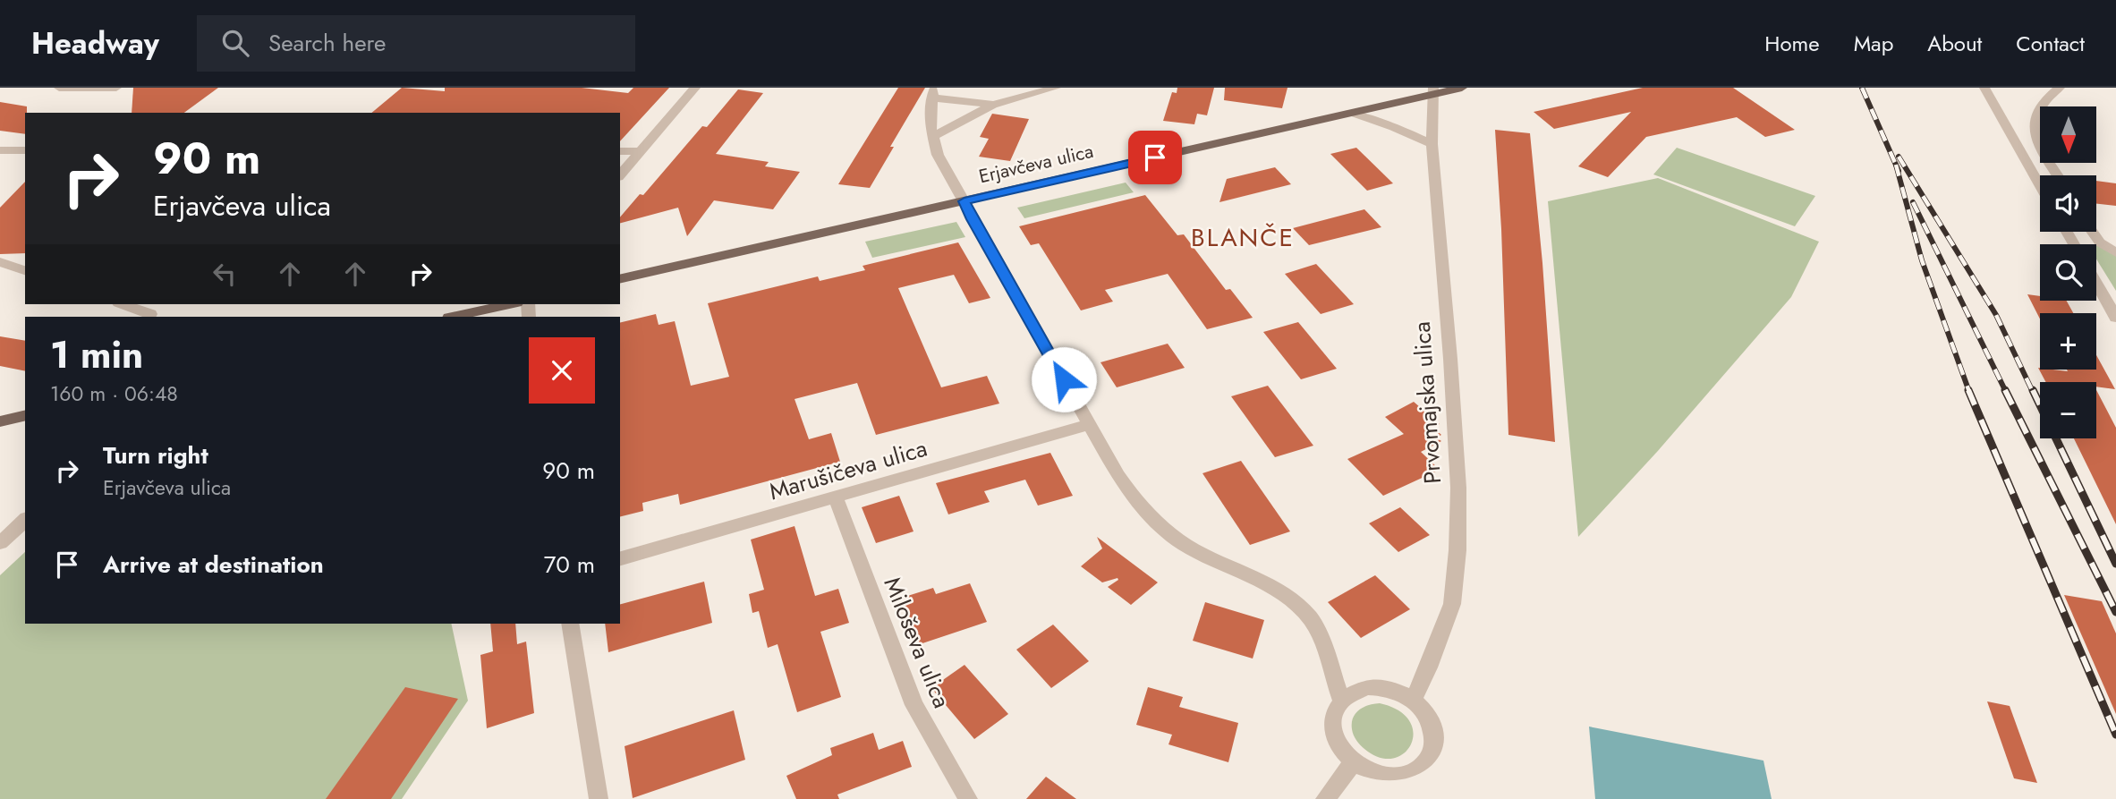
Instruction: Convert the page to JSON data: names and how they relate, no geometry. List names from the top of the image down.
{
  "streets": {
    "main road": ["Erjavčeva ulica"],
    "street": ["Prvomajska ulica", "Marušičeva ulica", "Miloševa ulica"]
  },
  "crossings": [
    ["Erjavčeva ulica", "Prvomajska ulica"],
    ["Marušičeva ulica", "Miloševa ulica"]
  ],
  "districts": ["BLANČE"],
  "north": "bottom",
  "page": {
    "header": "Headway",
    "search": "Search here",
    "nav": [
      "Home",
      "Map",
      "About",
      "Contact"
    ],
    "map_buttons": ["+", "−"],
    "turn": ["90 m", "Erjavčeva ulica"],
    "heading": ["1 min", "160 m · 06:48"],
    "list": [
      {
        "name": "Turn right",
        "note": "Erjavčeva ulica",
        "value": "90 m"
      },
      {
        "name": "Arrive at destination",
        "value": "70 m"
      }
    ]
  }
}
